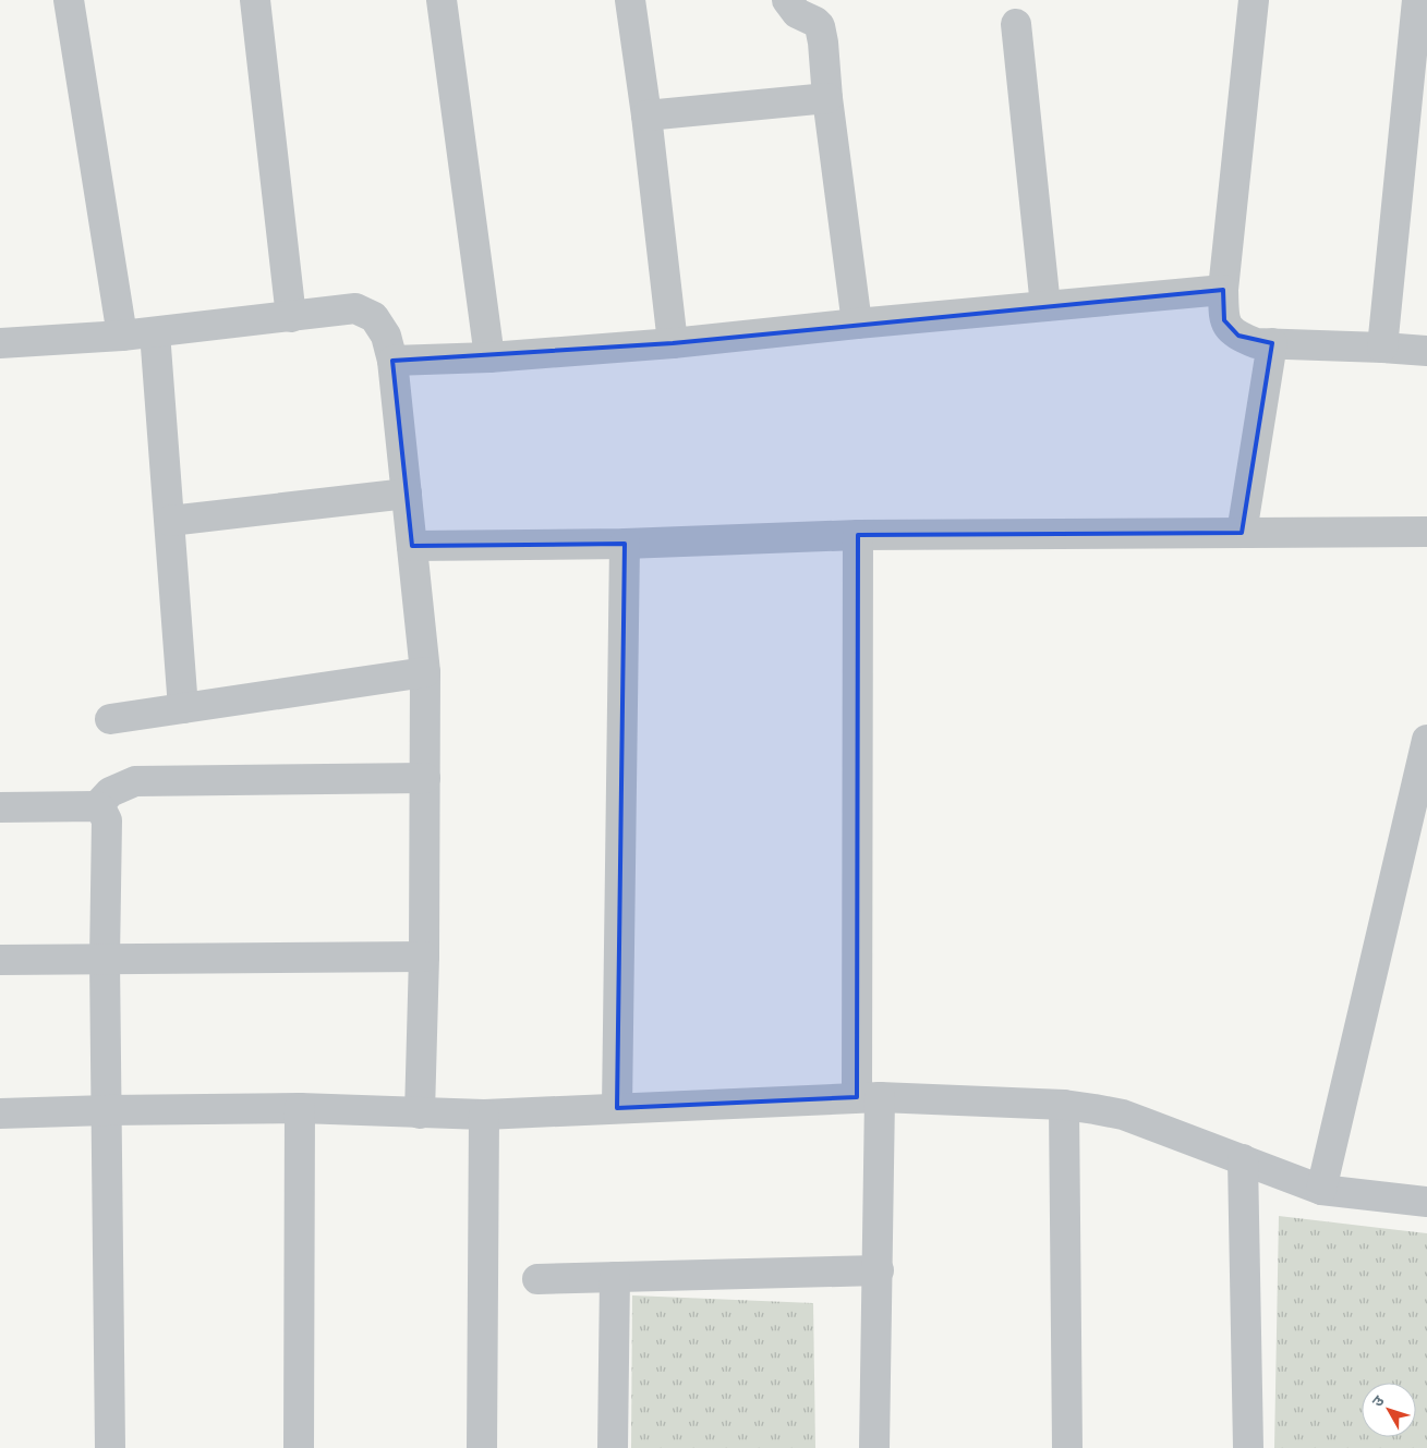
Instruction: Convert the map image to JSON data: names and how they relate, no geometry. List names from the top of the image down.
{
  "north": "top left"
}
